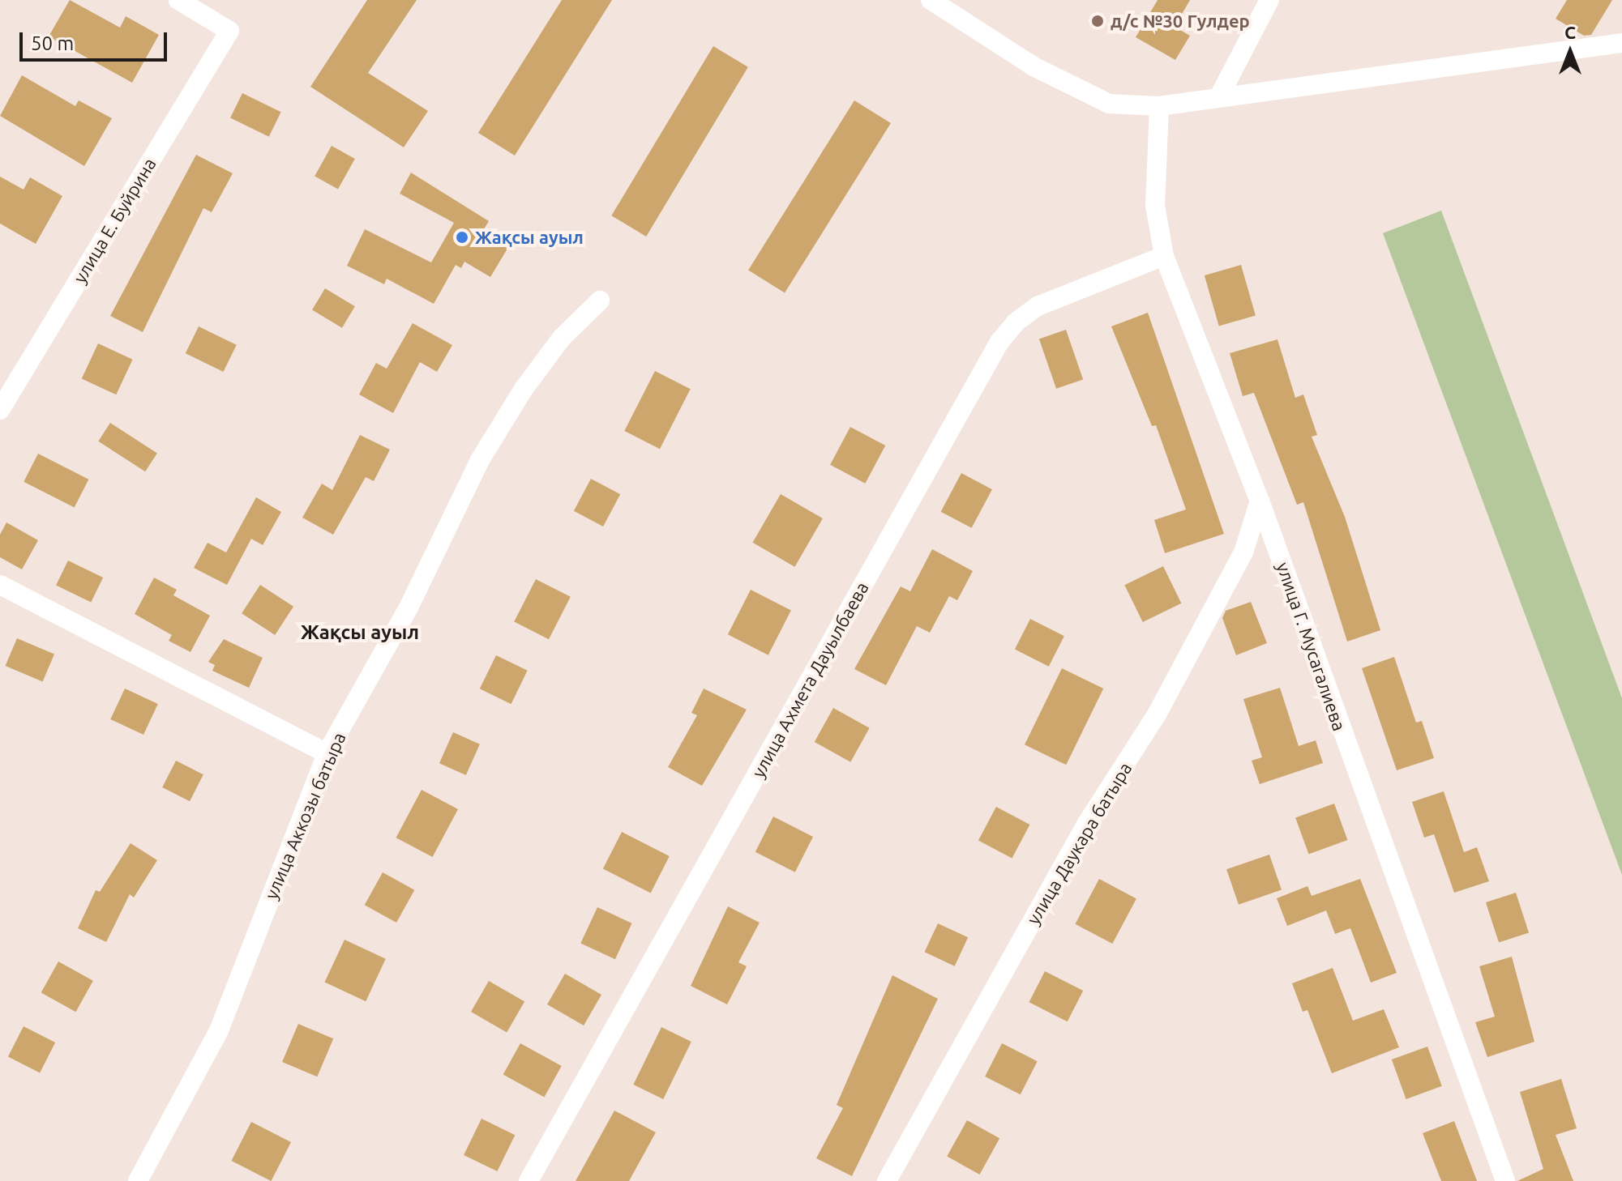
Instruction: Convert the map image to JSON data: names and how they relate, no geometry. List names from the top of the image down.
{
  "streets": {
    "street": [
      "улица Е. Буйрина",
      "улица Г. Мусагалиева",
      "улица Ахмета Дауылбаева",
      "улица Аккозы батыра",
      "улица Даукара батыра"
    ]
  },
  "crossings": [
    ["улица Г. Мусагалиева", "улица Ахмета Дауылбаева"],
    ["улица Г. Мусагалиева", "улица Даукара батыра"]
  ],
  "districts": ["Жақсы ауыл"],
  "places": ["д/с №30 Гулдер", "Жақсы ауыл"],
  "scale_bar": "50 m",
  "north": "top"
}
